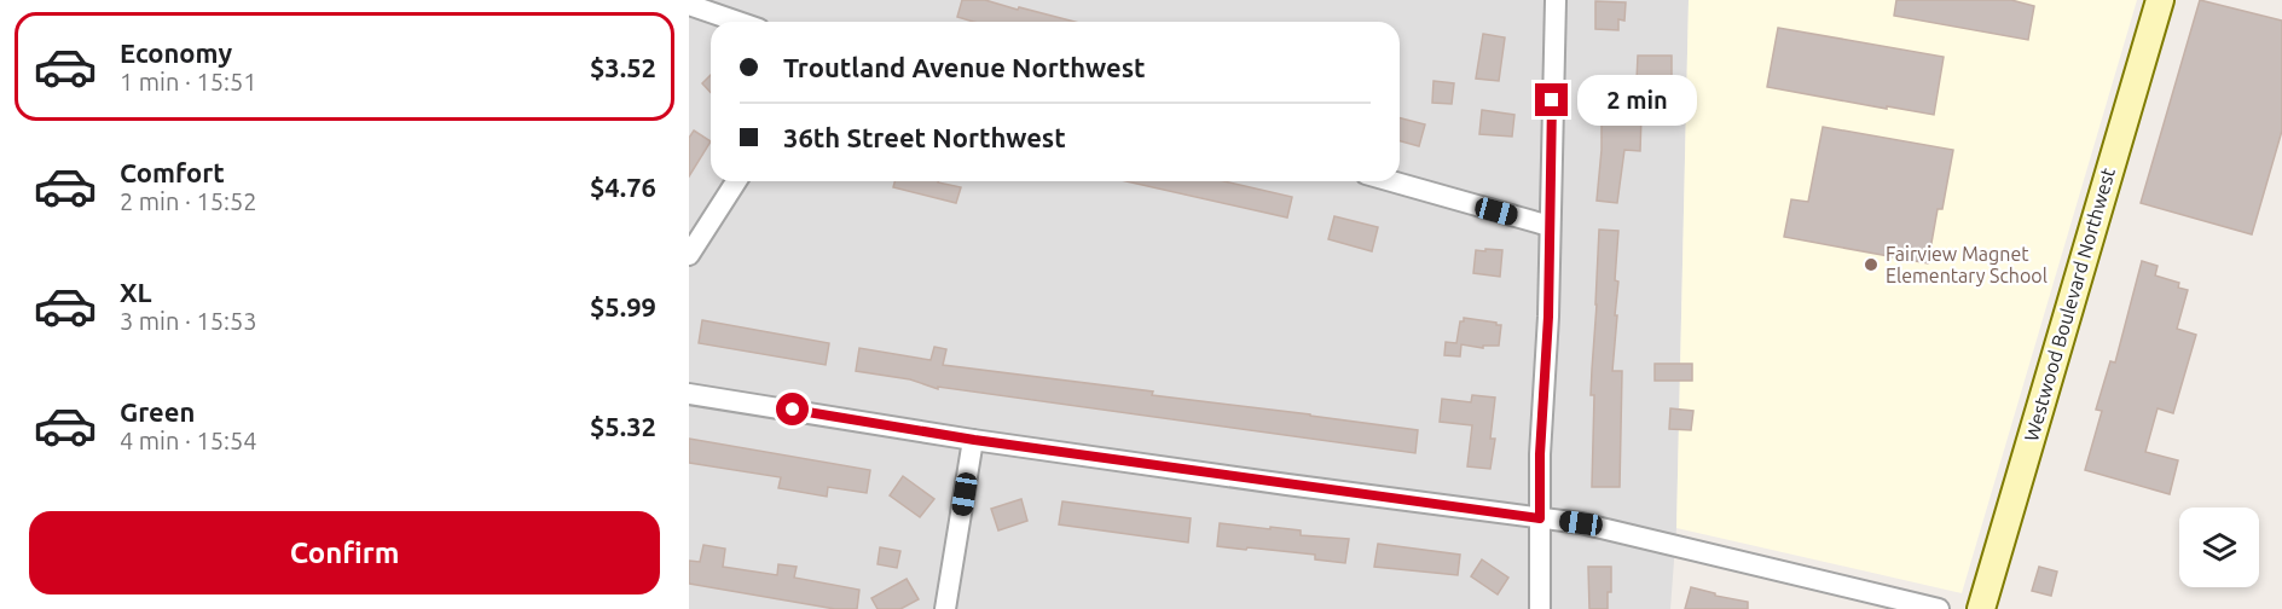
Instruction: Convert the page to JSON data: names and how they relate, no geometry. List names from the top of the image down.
{
  "streets": {
    "street": ["Westwood Boulevard Northwest"]
  },
  "places": ["Fairview Magnet Elementary School"],
  "page": {
    "list": [
      {
        "name": "Economy",
        "note": "1 min · 15:51",
        "value": "$3.52"
      },
      {
        "name": "Comfort",
        "note": "2 min · 15:52",
        "value": "$4.76"
      },
      {
        "name": "XL",
        "note": "3 min · 15:53",
        "value": "$5.99"
      },
      {
        "name": "Green",
        "note": "4 min · 15:54",
        "value": "$5.32"
      }
    ],
    "banner": ["Troutland Avenue Northwest", "36th Street Northwest"],
    "bubble": "2 min",
    "buttons": "Confirm"
  }
}
